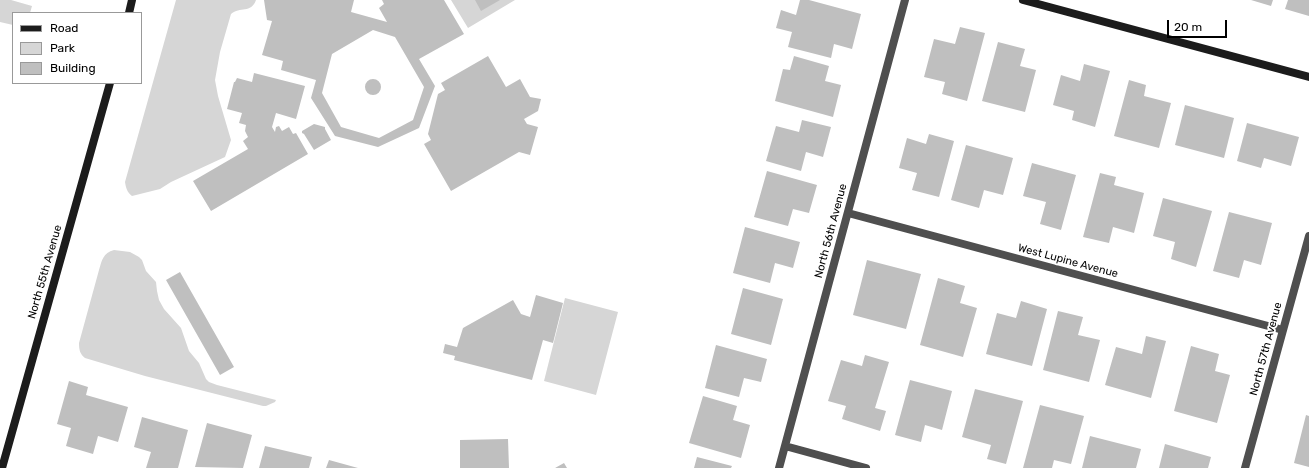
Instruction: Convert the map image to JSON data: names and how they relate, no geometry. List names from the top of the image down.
{
  "streets": {
    "street": [
      "North 56th Avenue",
      "West Lupine Avenue",
      "North 55th Avenue",
      "North 57th Avenue"
    ]
  },
  "crossings": [
    ["North 56th Avenue", "West Lupine Avenue"],
    ["West Lupine Avenue", "North 57th Avenue"]
  ],
  "legend": ["Road", "Park", "Building"],
  "scale_bar": "20 m"
}
